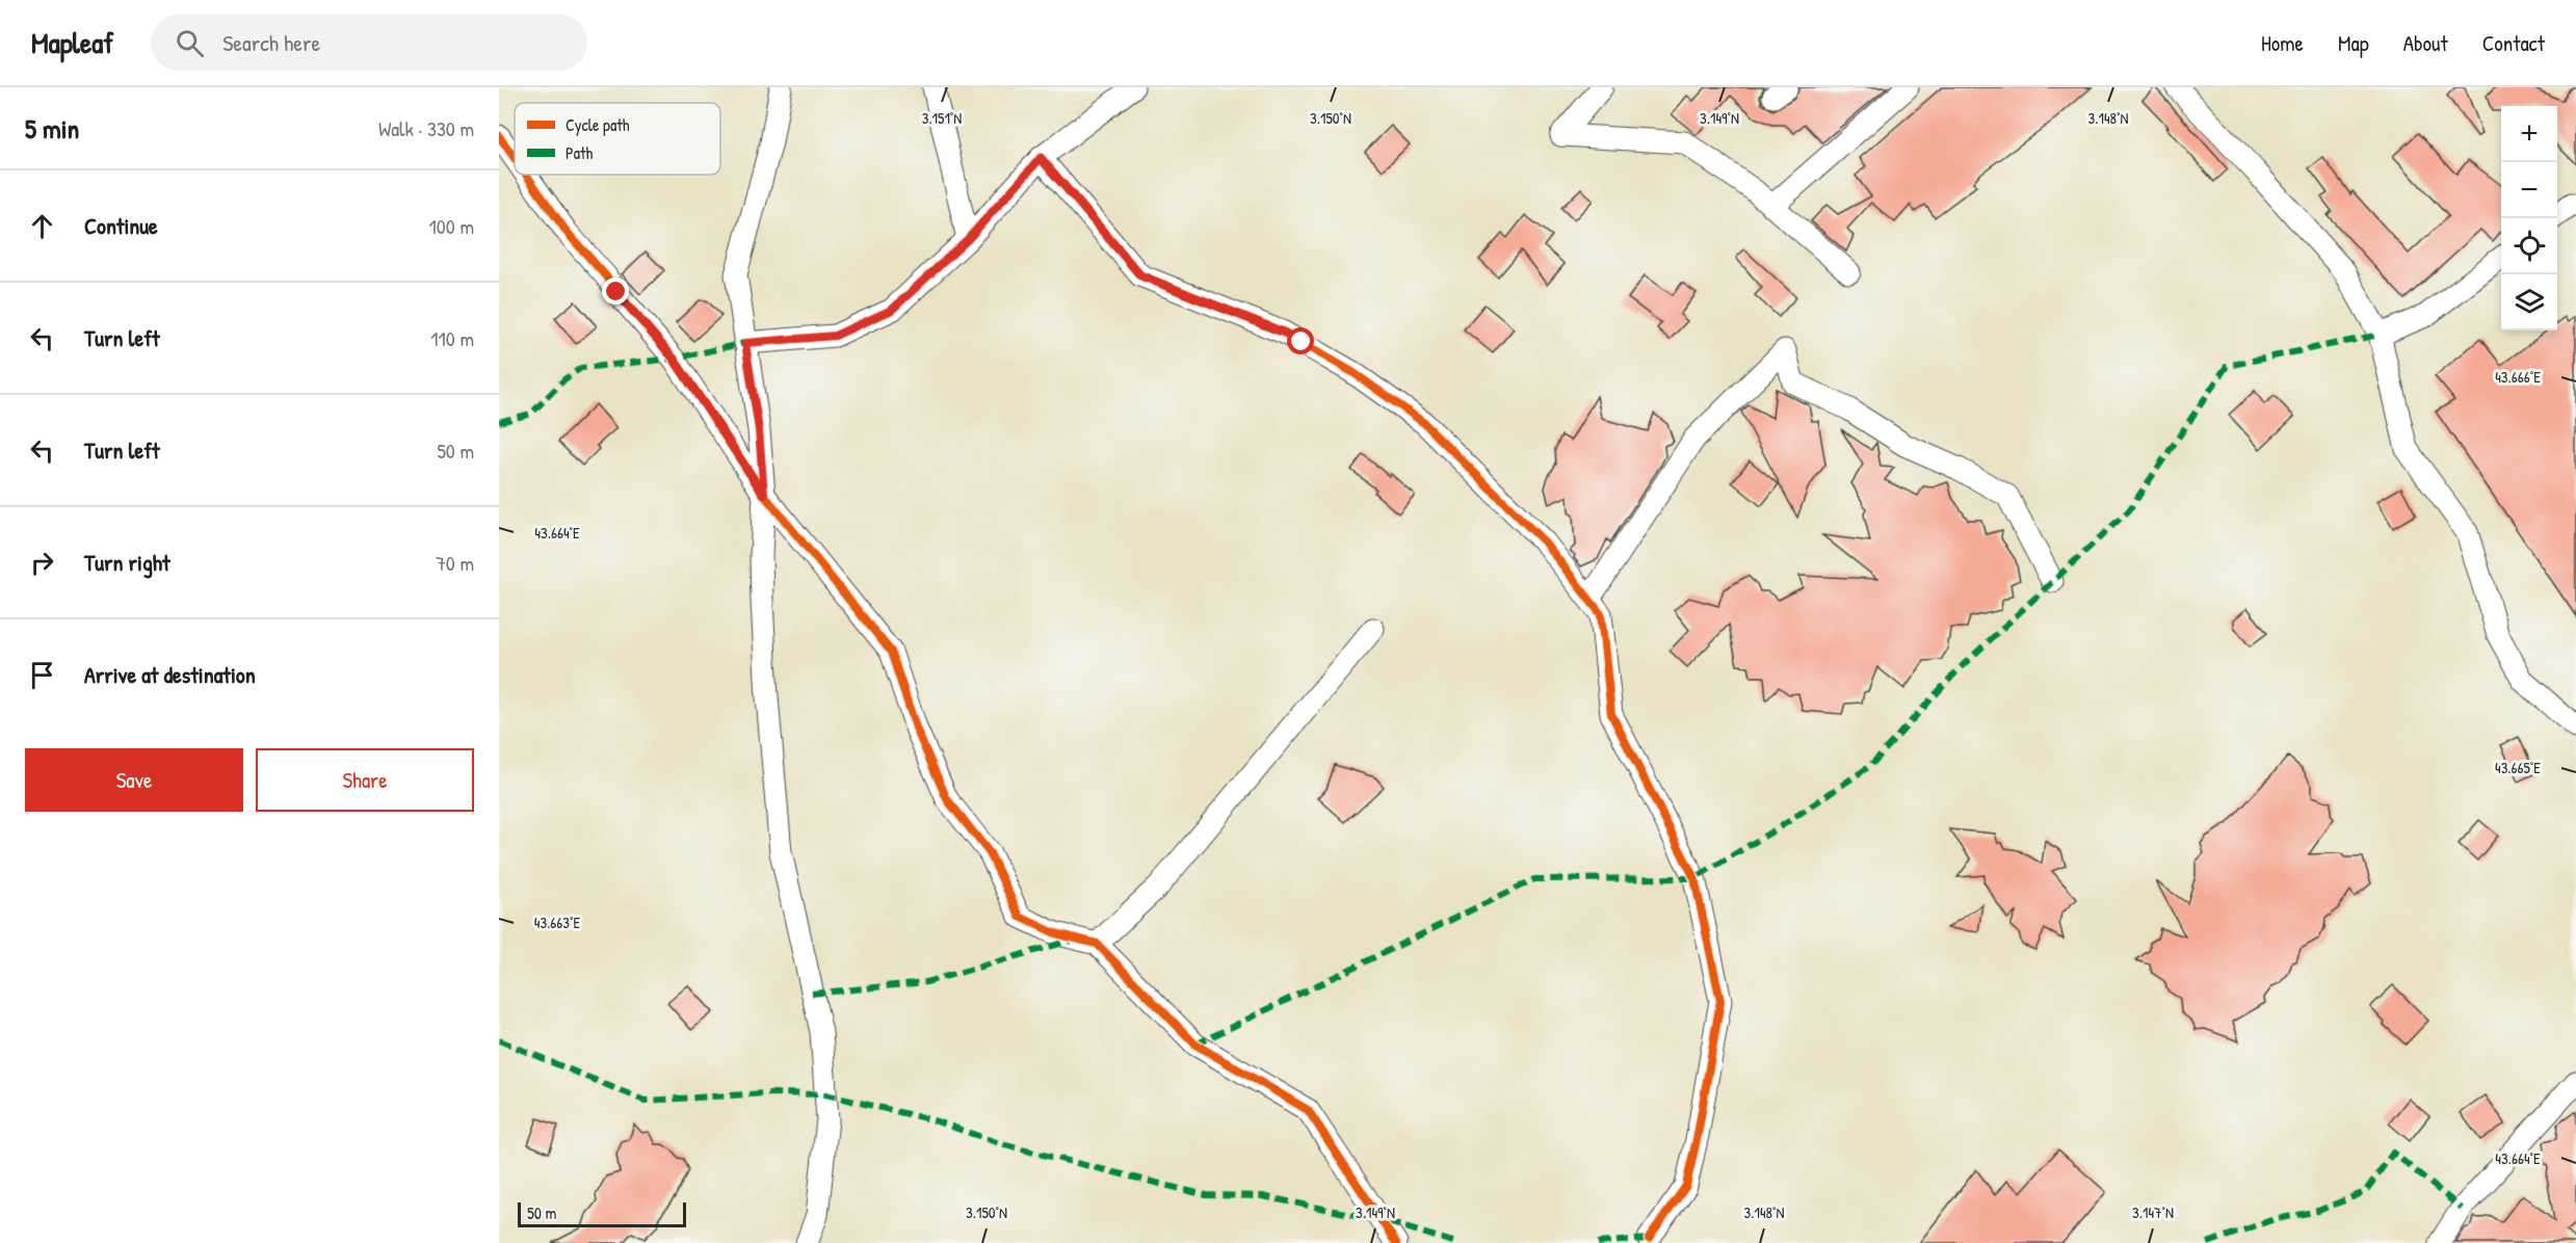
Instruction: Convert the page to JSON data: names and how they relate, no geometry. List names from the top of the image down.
{
  "legend": ["Cycle path", "Path"],
  "scale_bar": "50 m",
  "page": {
    "header": "Mapleaf",
    "search": "Search here",
    "nav": [
      "Home",
      "Map",
      "About",
      "Contact"
    ],
    "heading": ["5 min", "Walk · 330 m"],
    "map_buttons": ["+", "−"],
    "list": [
      ["Continue", "100 m"],
      ["Turn left", "110 m"],
      ["Turn left", "50 m"],
      ["Turn right", "70 m"],
      "Arrive at destination"
    ],
    "buttons": ["Save", "Share"],
    "scale": "50 m"
  },
  "coordinates": [
    "3.151°N",
    "3.150°N",
    "3.149°N",
    "3.148°N",
    "43.666°E",
    "43.664°E",
    "43.665°E",
    "43.663°E",
    "3.147°N"
  ]
}
